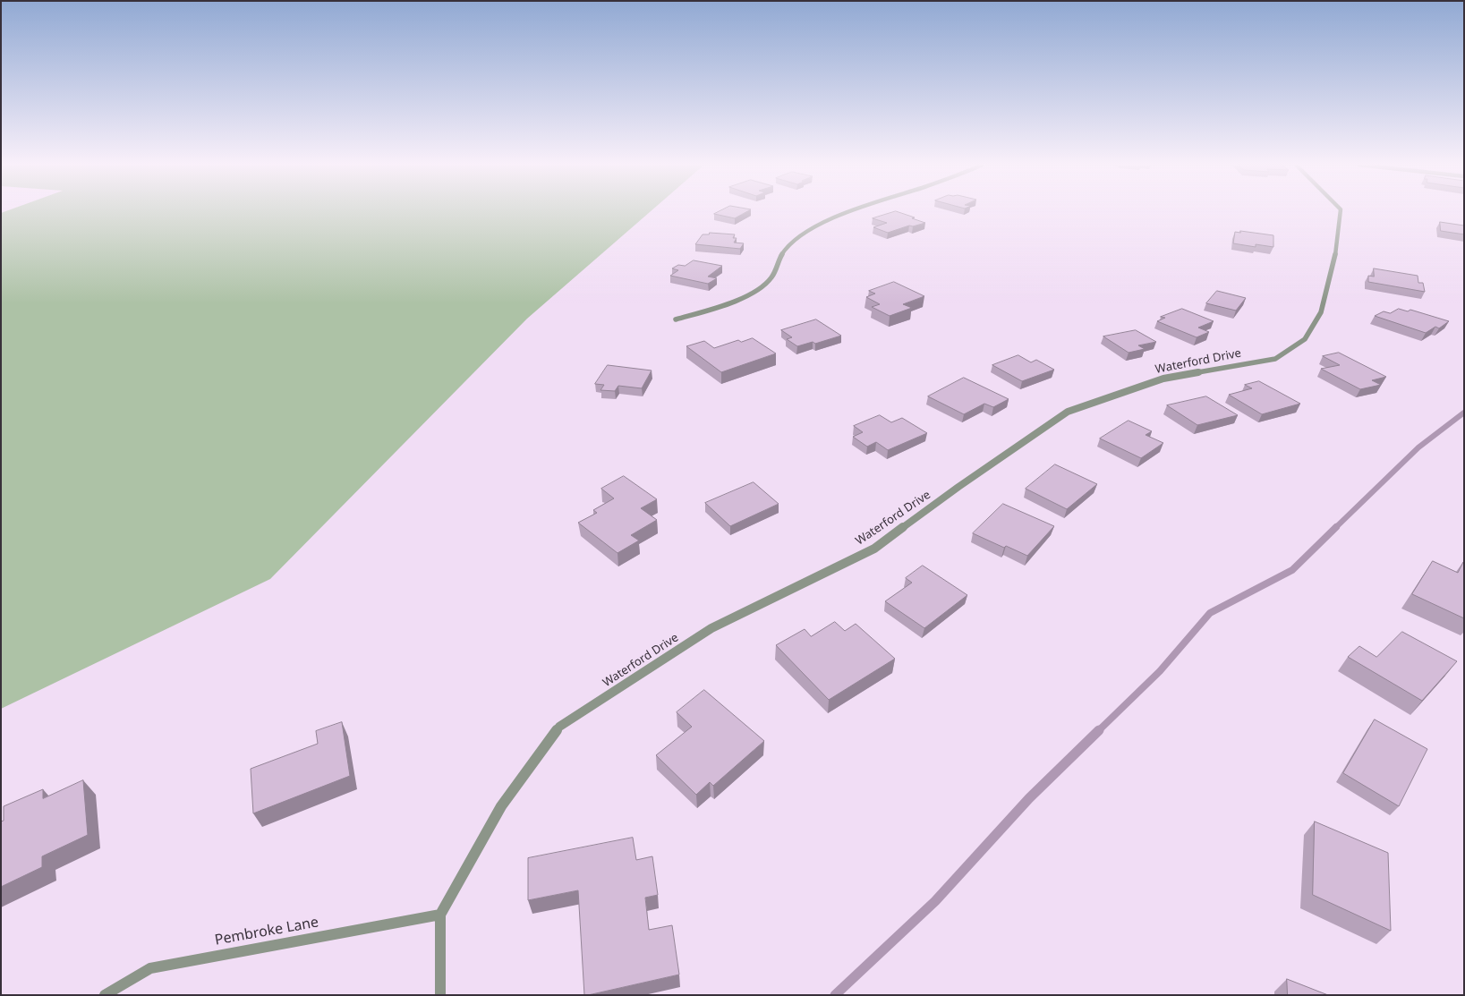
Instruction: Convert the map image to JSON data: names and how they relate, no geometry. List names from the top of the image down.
{
  "streets": {
    "street": ["Waterford Drive", "Pembroke Lane"]
  },
  "crossings": [
    ["Waterford Drive", "Pembroke Lane"]
  ]
}
